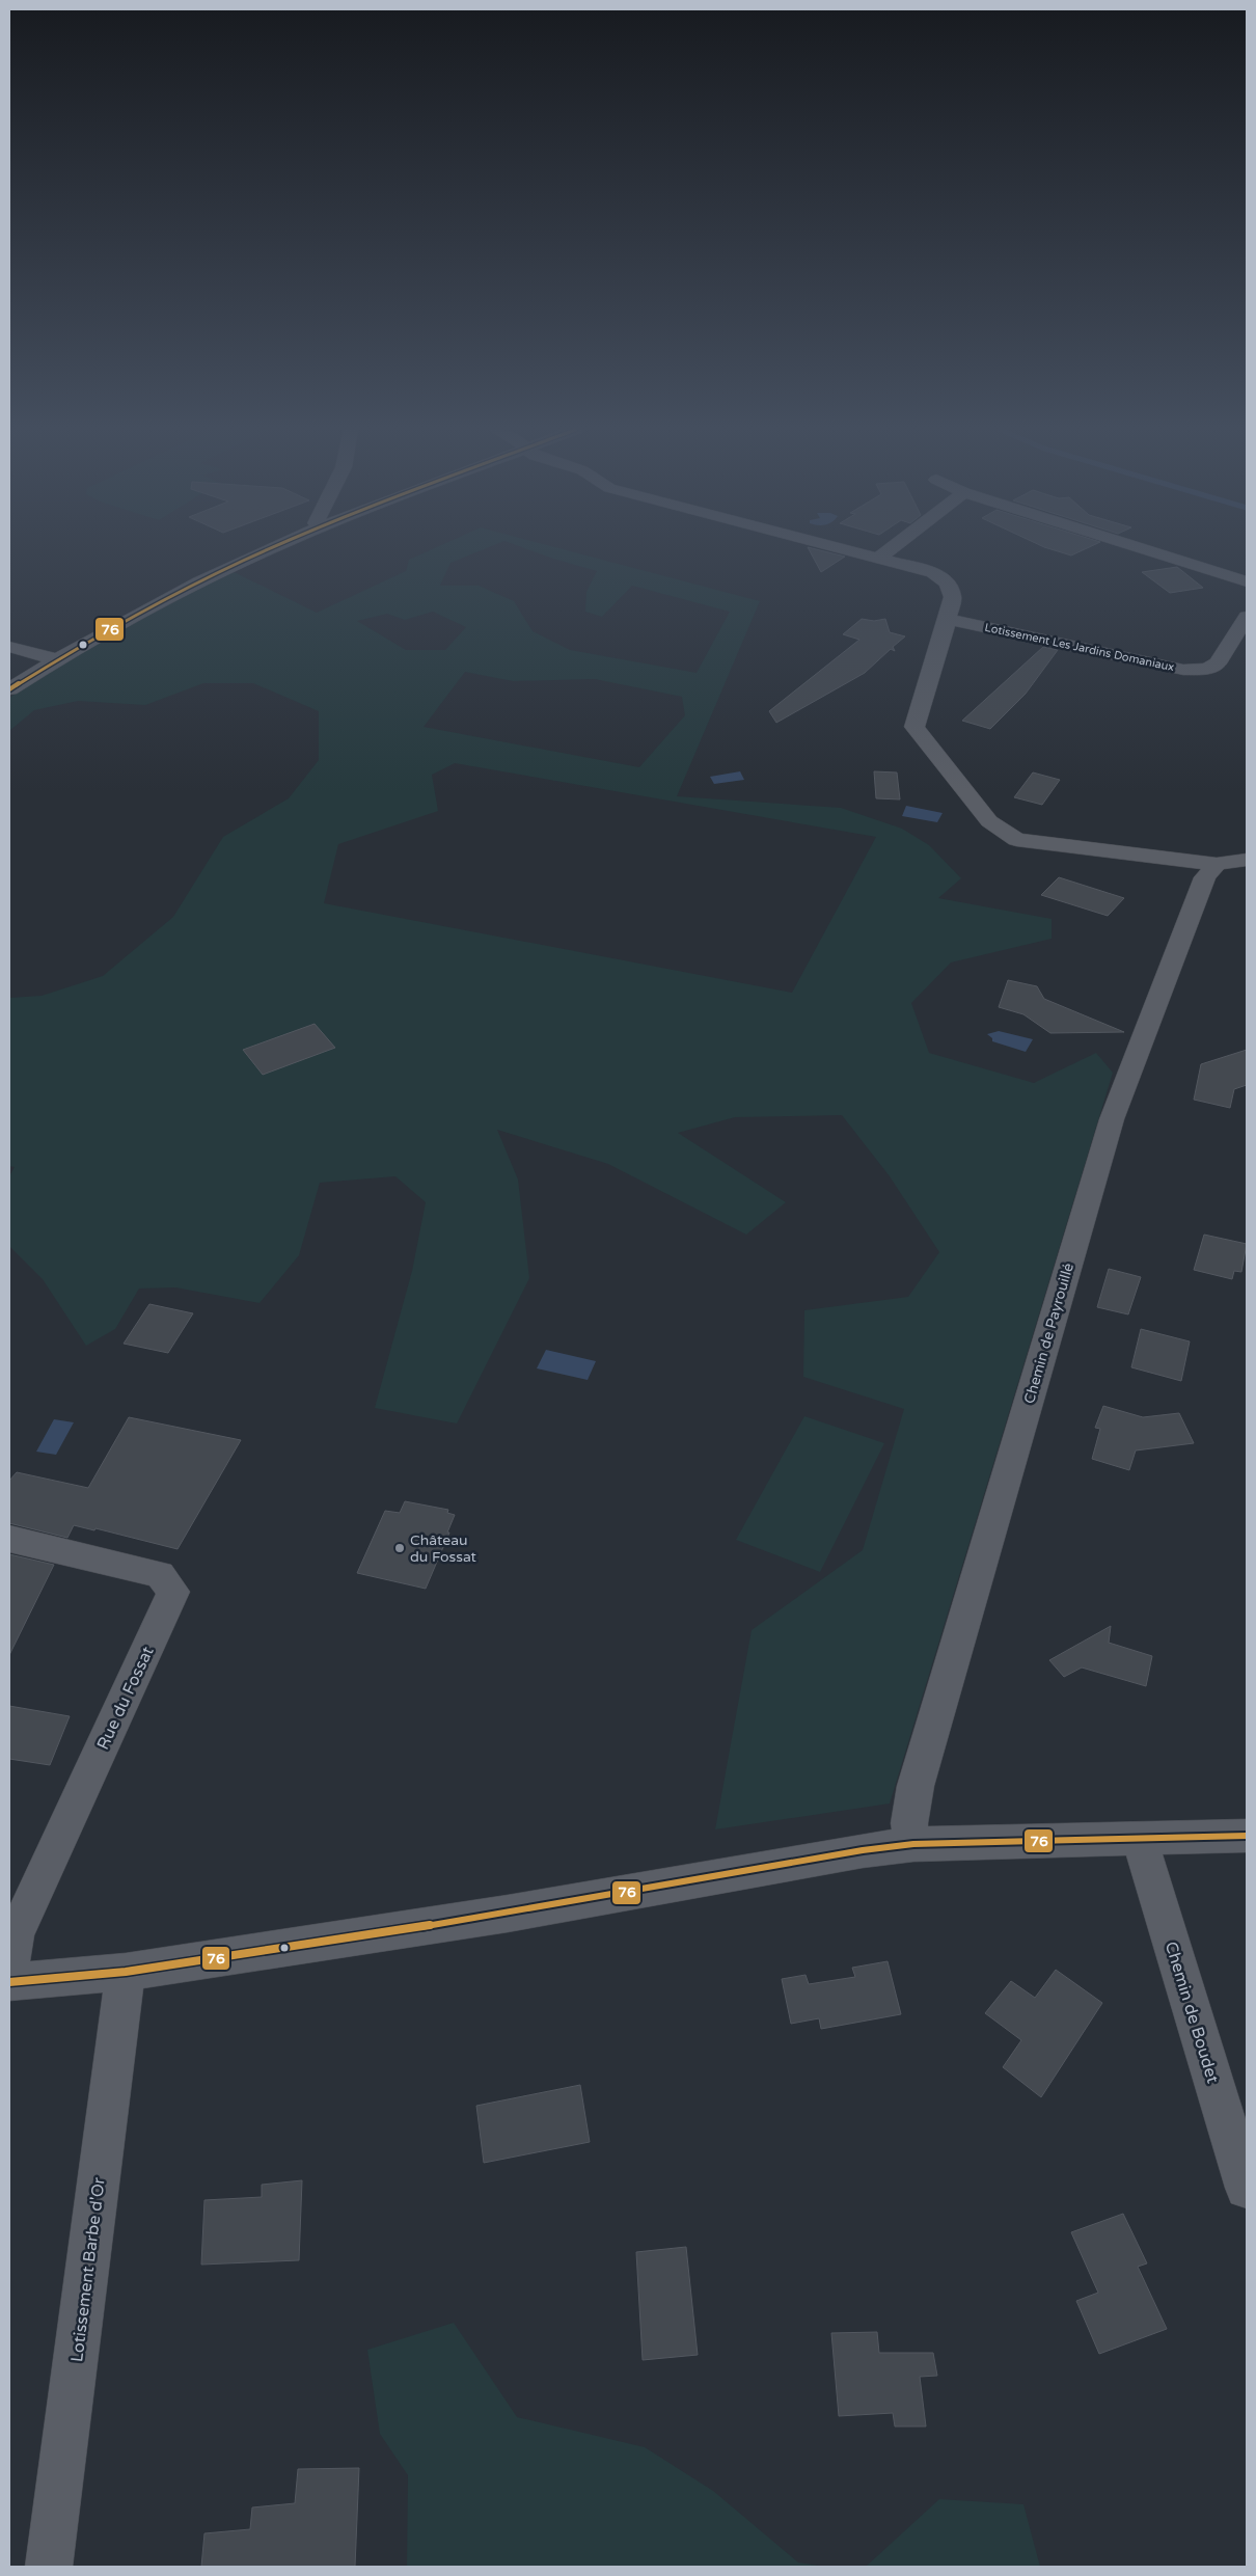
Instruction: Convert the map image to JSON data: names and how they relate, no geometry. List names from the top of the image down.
{
  "streets": {
    "street": [
      "Lotissement Les Jardins Domaniaux",
      "Chemin de Payrouillé",
      "Rue du Fossat",
      "Chemin de Boudet",
      "Lotissement Barbe d'Or"
    ]
  },
  "places": ["Château du Fossat"],
  "lines": ["transit line 76"]
}
